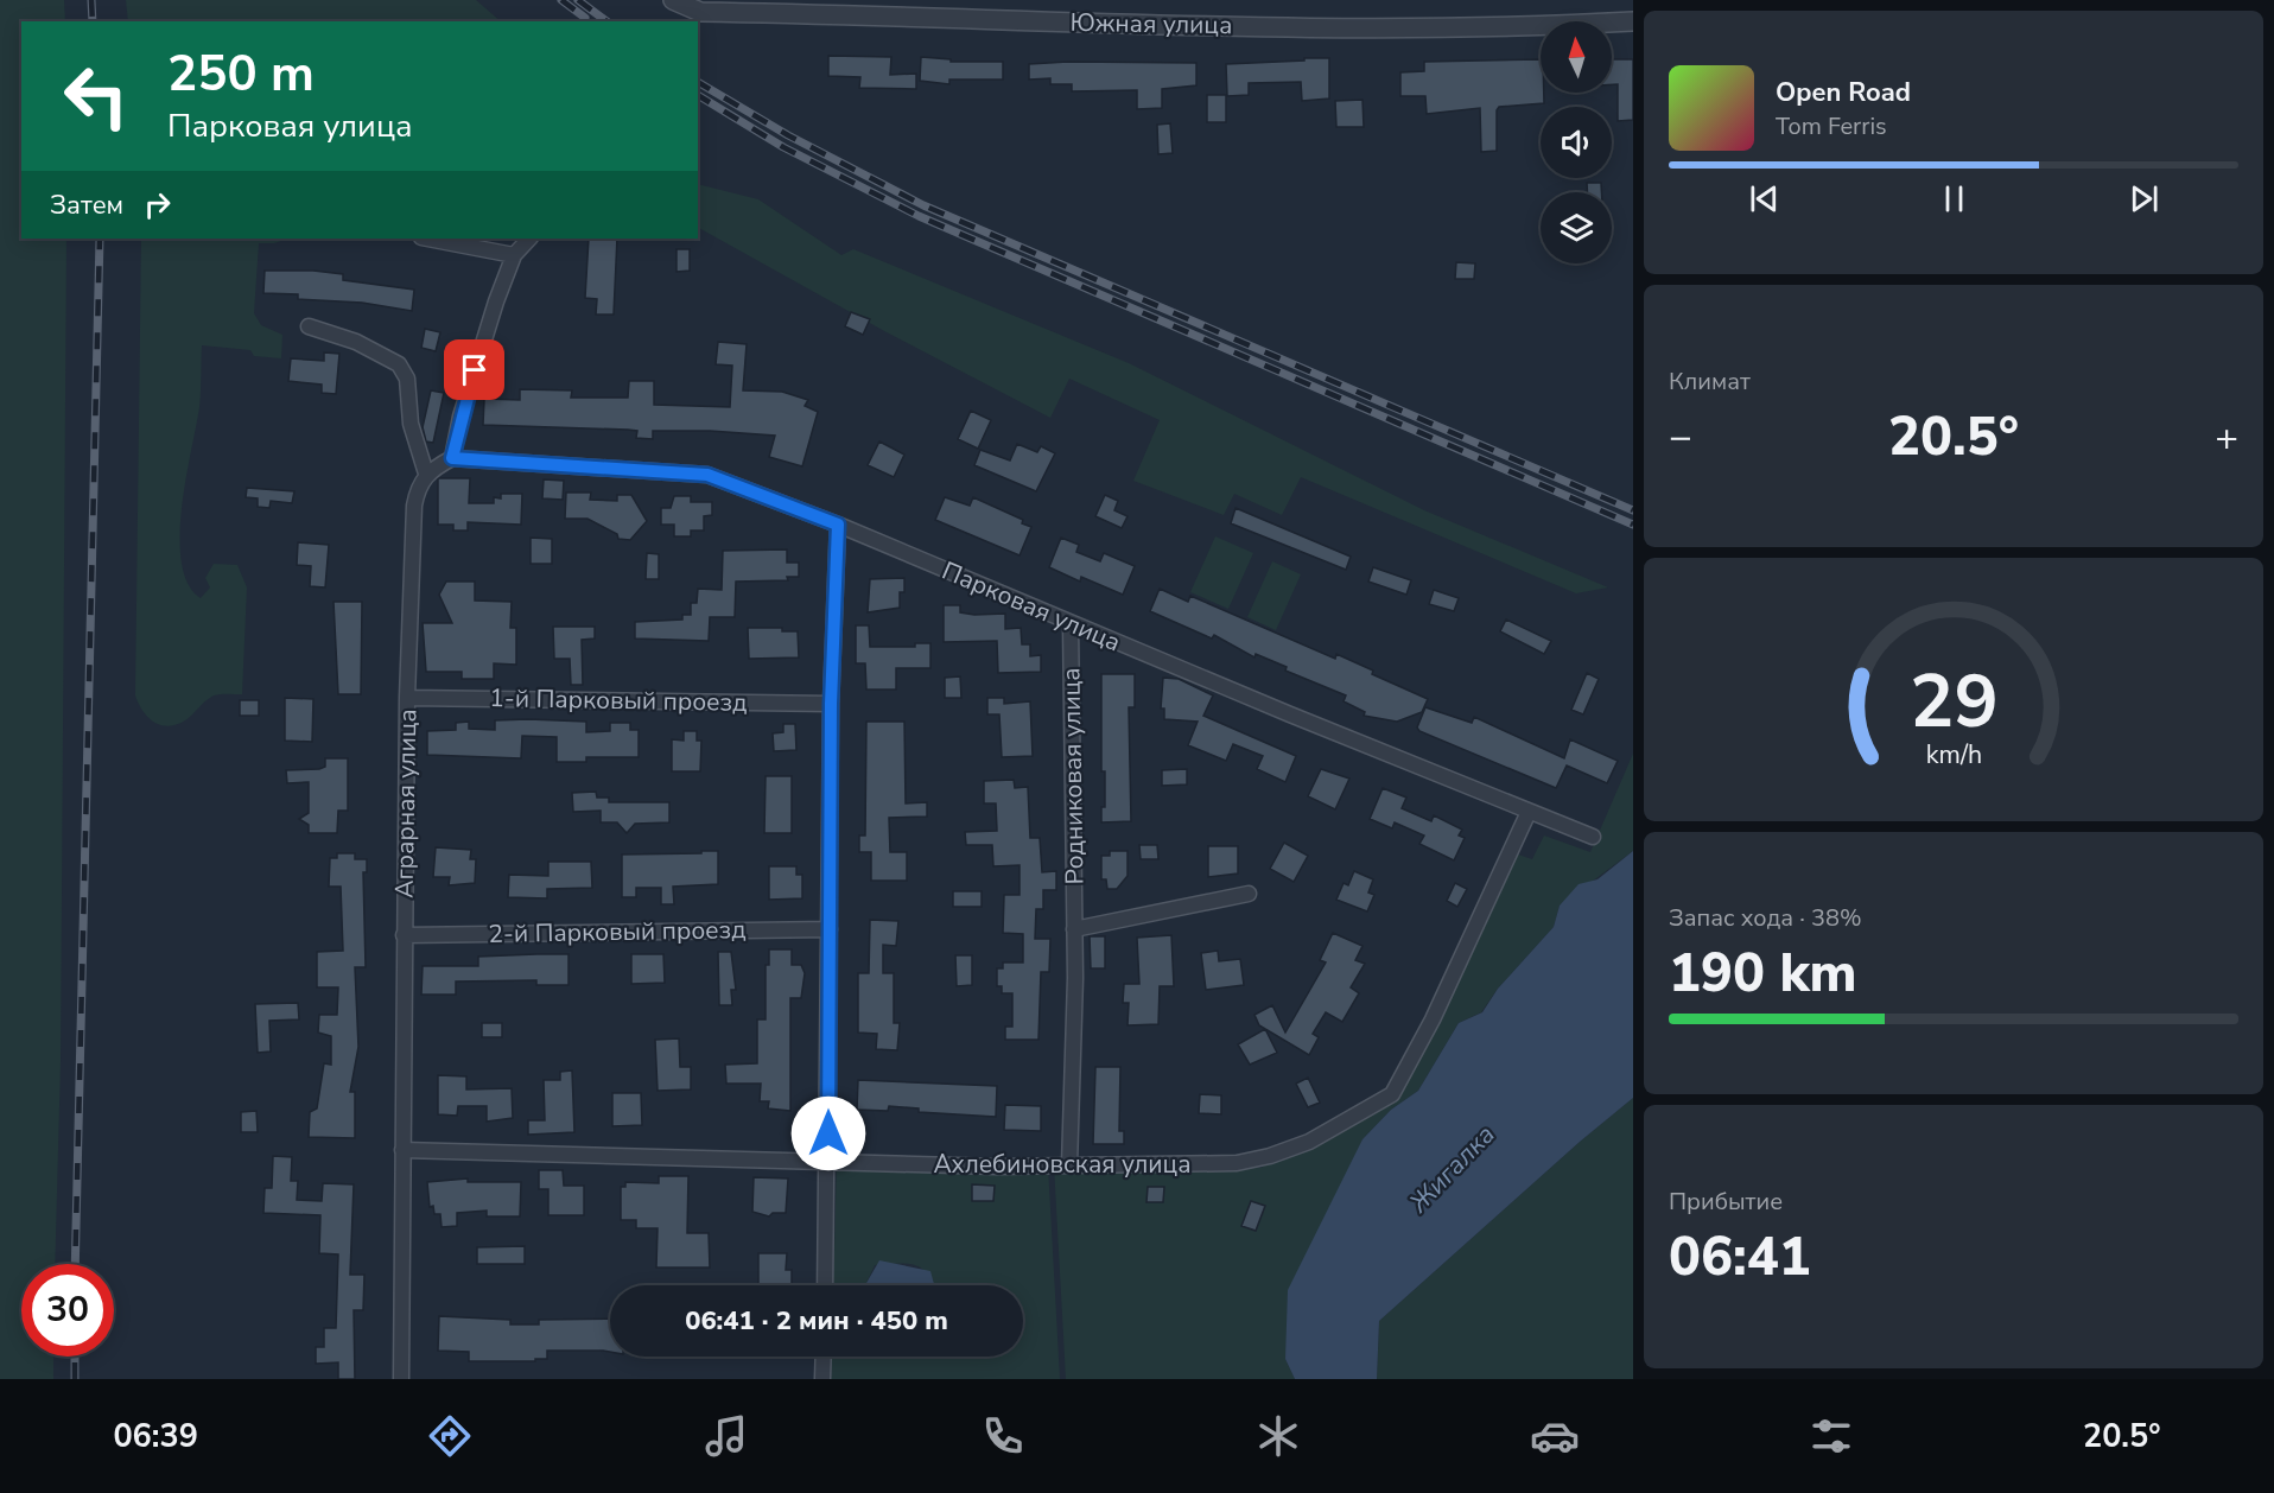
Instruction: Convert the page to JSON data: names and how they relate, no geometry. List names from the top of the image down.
{
  "streets": {
    "street": [
      "Южная улица",
      "Парковая улица",
      "1-й Парковый проезд",
      "Родниковая улица",
      "Аграрная улица",
      "2-й Парковый проезд",
      "Ахлебиновская улица"
    ]
  },
  "crossings": [
    ["Парковая улица", "Родниковая улица"],
    ["Парковая улица", "Ахлебиновская улица"],
    ["1-й Парковый проезд", "Аграрная улица"],
    ["Родниковая улица", "Ахлебиновская улица"],
    ["Аграрная улица", "2-й Парковый проезд"],
    ["Аграрная улица", "Ахлебиновская улица"]
  ],
  "water": ["Жигалка"],
  "north": "top",
  "page": {
    "turn": ["250 m", "Парковая улица"],
    "song": ["Open Road", "Tom Ferris"],
    "then": "Затем",
    "tile": [
      "Климат",
      ["Запас хода · 38%", "190 km"],
      ["Прибытие", "06:41"]
    ],
    "heat": ["−", "20.5°", "+"],
    "limit": "30",
    "trip": "06:41 · 2 мин · 450 m",
    "tabs": ["06:39", "20.5°"],
    "gauge": ["29", "km/h"]
  }
}
